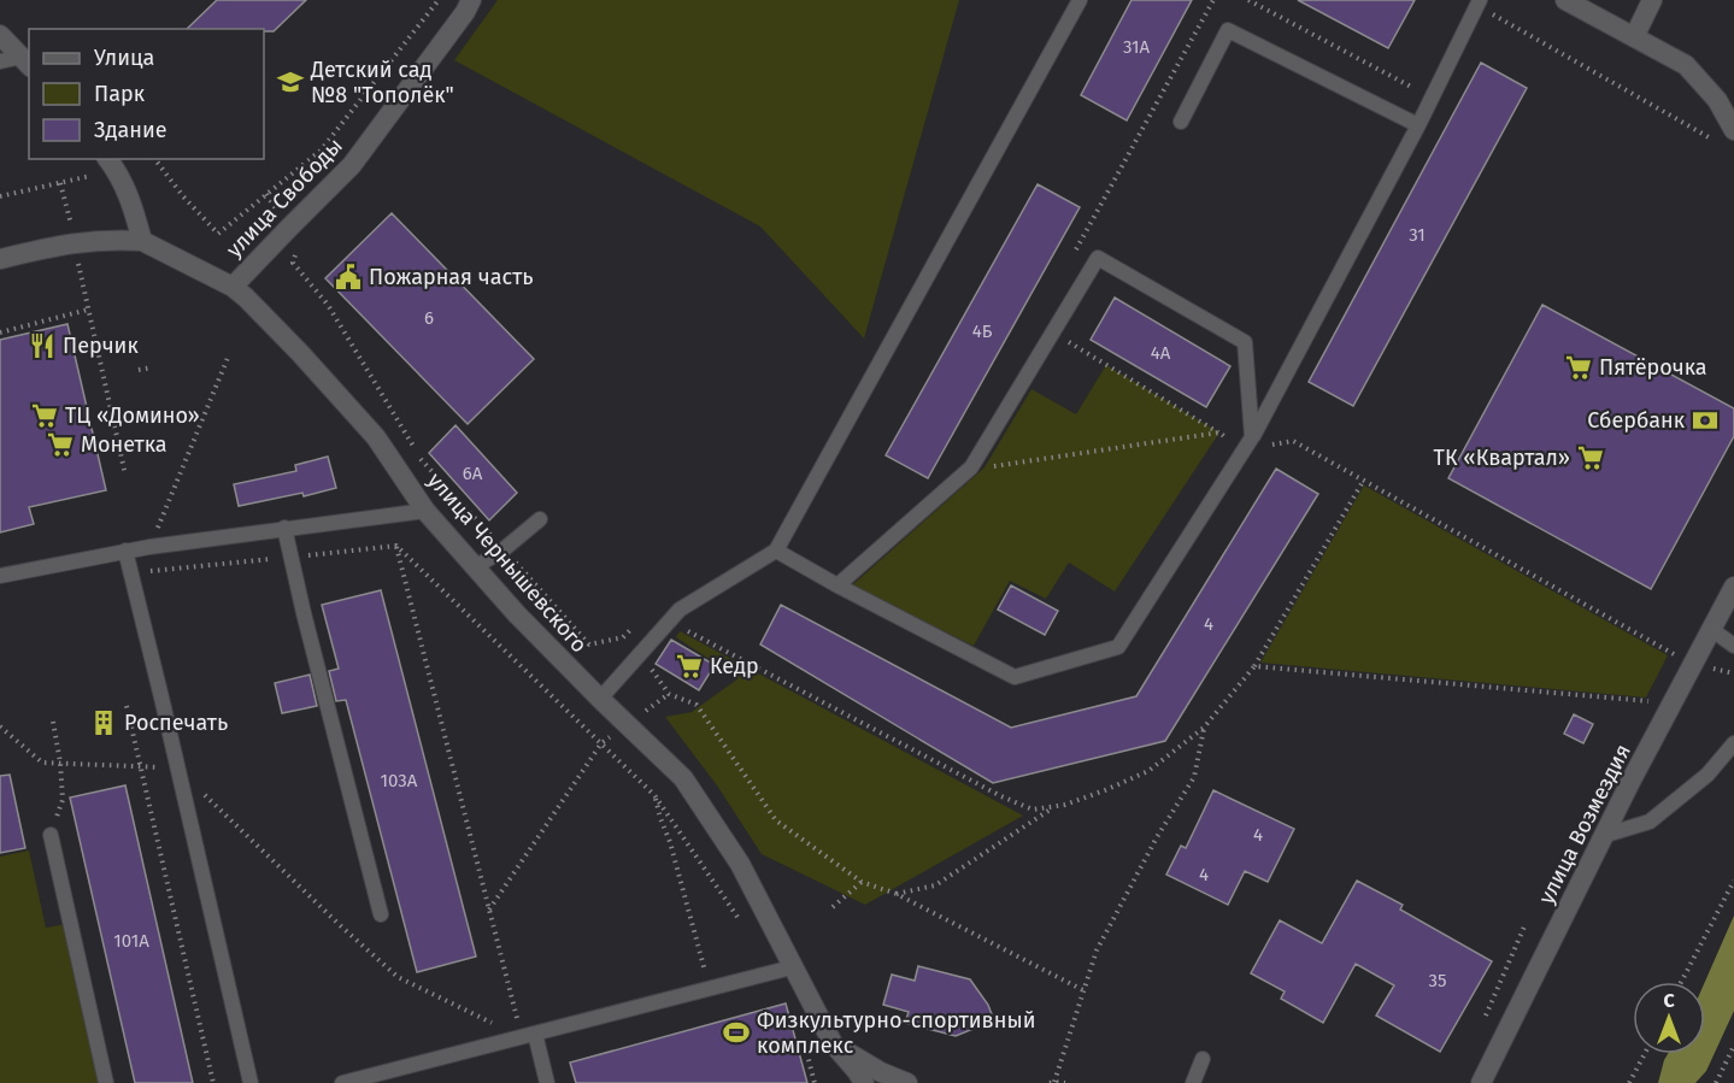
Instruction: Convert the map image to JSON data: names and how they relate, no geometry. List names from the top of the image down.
{
  "streets": {
    "street": ["улица Свободы", "улица Чернышевского", "улица Возмездия"]
  },
  "crossings": [
    ["улица Свободы", "улица Чернышевского"]
  ],
  "places": {
    "school or university": ["Детский сад №8 \"Тополёк\""],
    "public building": ["Пожарная часть"],
    "restaurant": ["Перчик"],
    "supermarket": [
      "Пятёрочка",
      "ТЦ «Домино»",
      "Монетка",
      "ТК «Квартал»",
      "Кедр"
    ],
    "bank": ["Сбербанк"],
    "building": ["Роспечать"],
    "sports": ["Физкультурно-спортивный комплекс"]
  },
  "house_numbers": [
    "31А",
    "31",
    "6",
    "4Б",
    "4А",
    "6А",
    "4",
    "103А",
    "4",
    "4",
    "101А",
    "35"
  ],
  "legend": ["Улица", "Парк", "Здание"],
  "north": "top"
}
